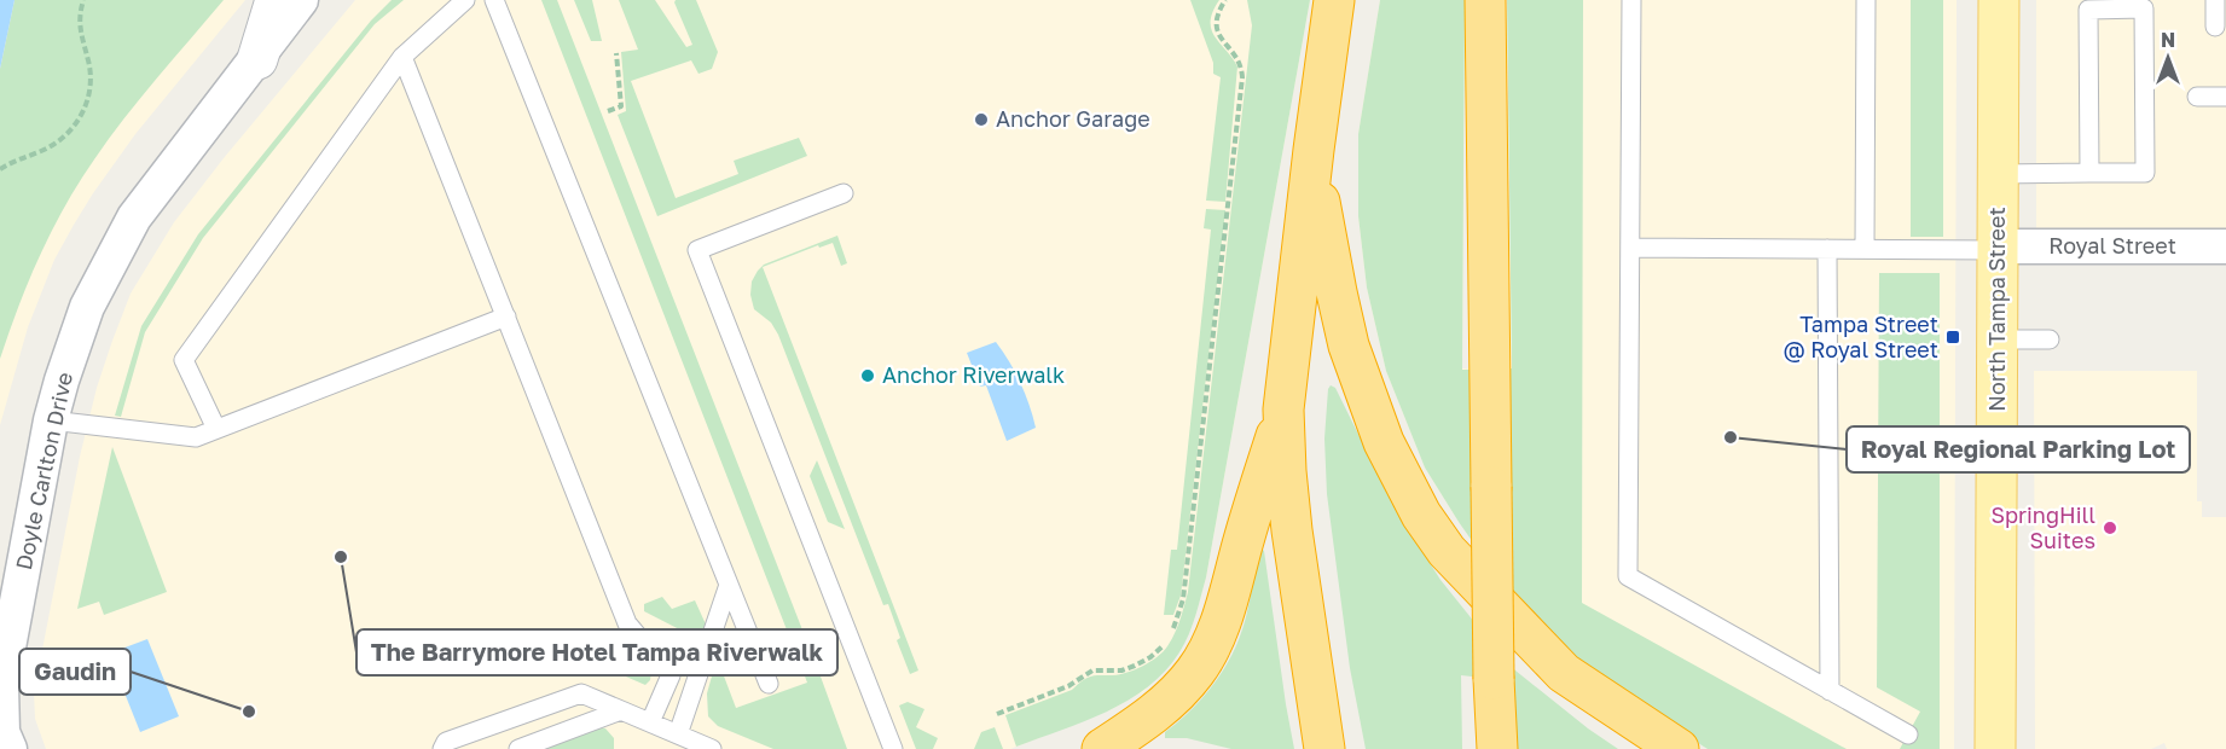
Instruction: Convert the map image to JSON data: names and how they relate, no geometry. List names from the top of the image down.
{
  "streets": {
    "main road": ["North Tampa Street"],
    "street": ["Royal Street", "Doyle Carlton Drive"]
  },
  "crossings": [
    ["Royal Street", "North Tampa Street"]
  ],
  "places": {
    "other": [
      "Anchor Garage",
      "Anchor Riverwalk",
      "Royal Regional Parking Lot",
      "SpringHill Suites",
      "The Barrymore Hotel Tampa Riverwalk",
      "Gaudin"
    ],
    "transit": ["Tampa Street @ Royal Street"]
  },
  "north": "top"
}
